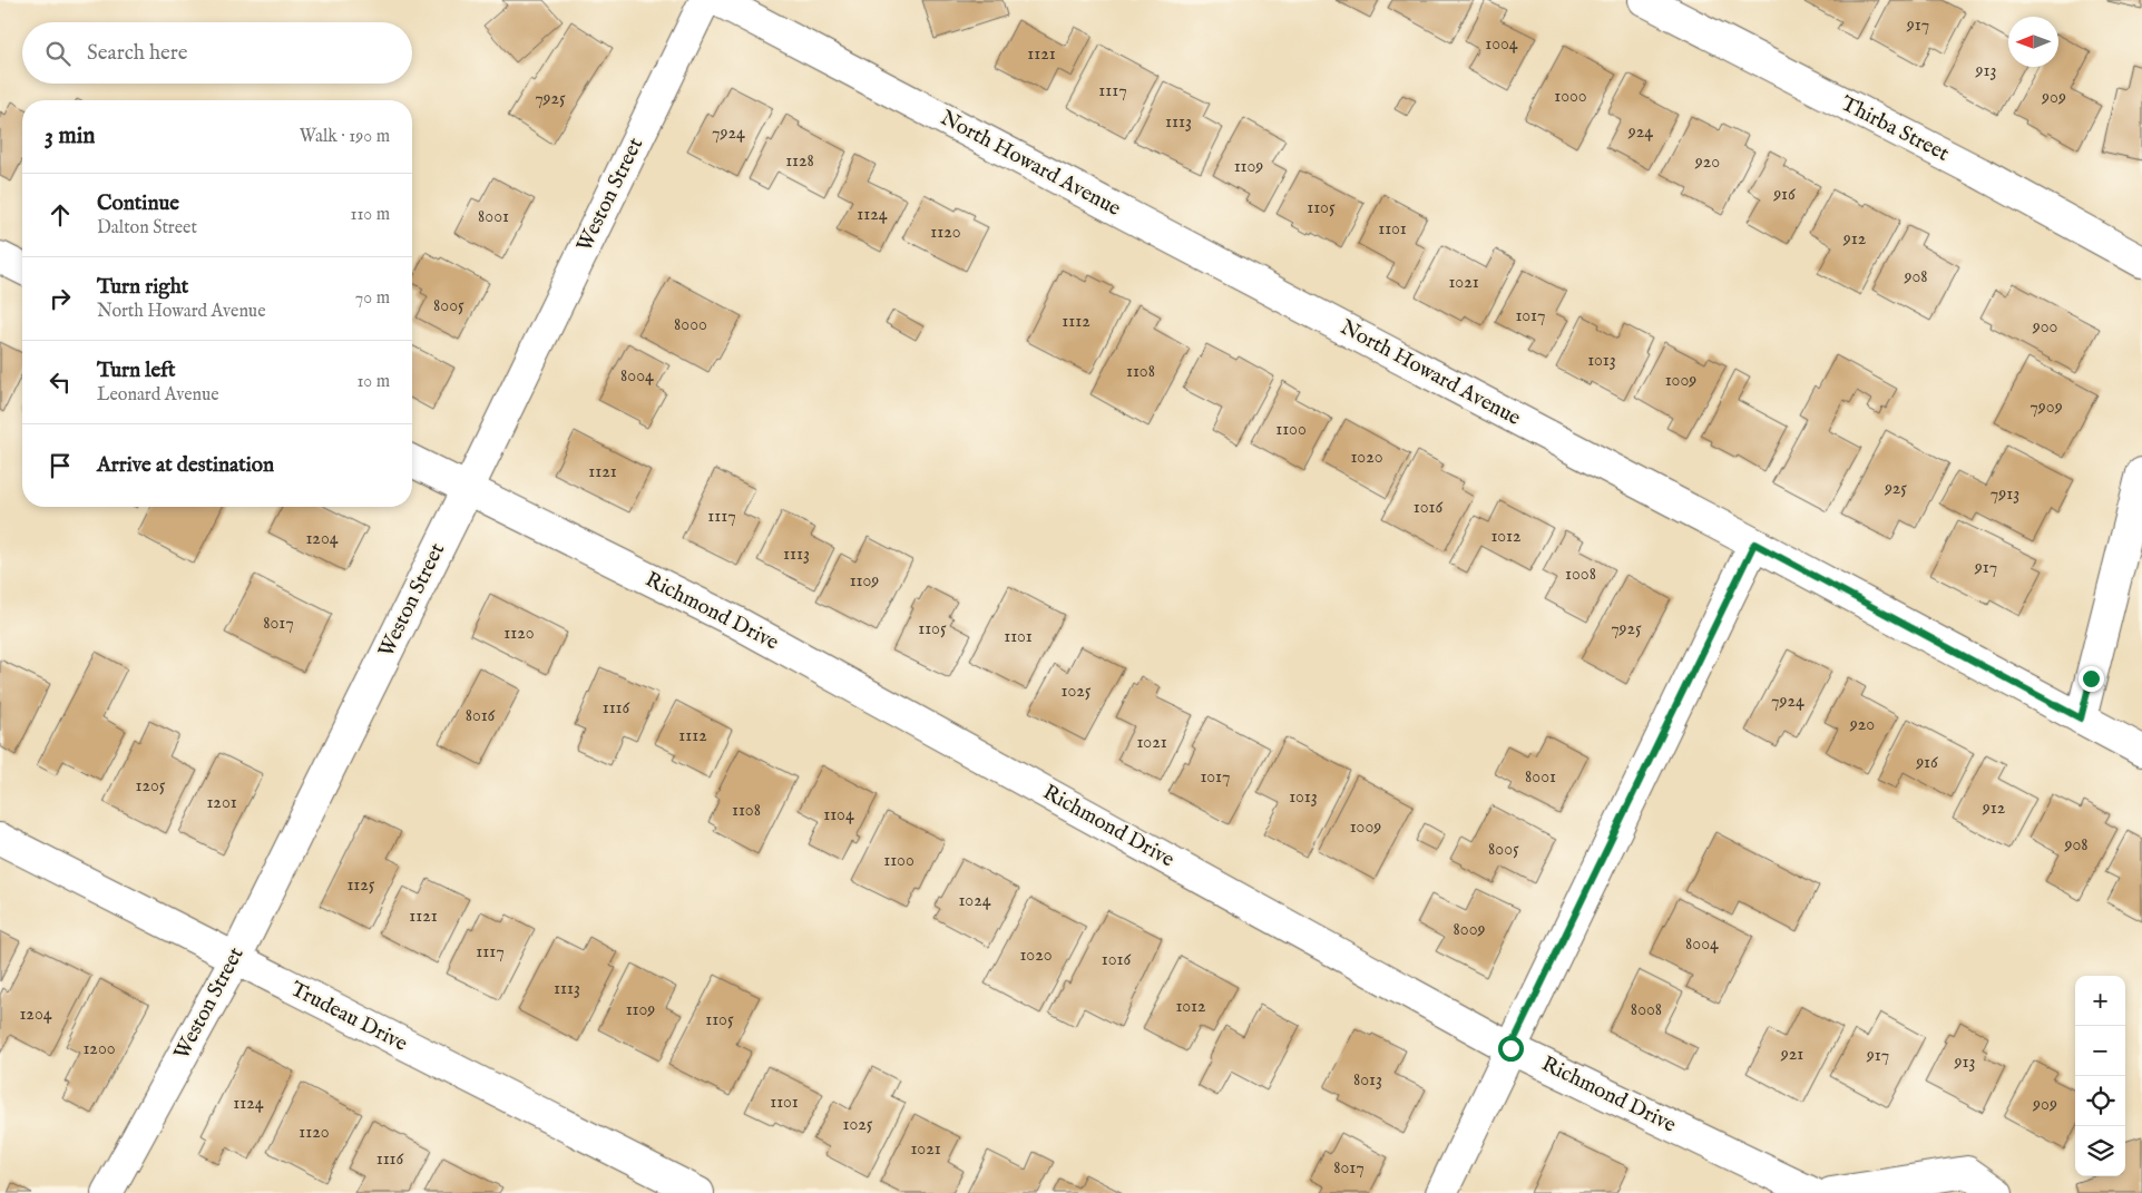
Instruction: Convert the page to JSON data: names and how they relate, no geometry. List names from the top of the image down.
{
  "streets": {
    "street": [
      "Thirba Street",
      "North Howard Avenue",
      "Weston Street",
      "Richmond Drive",
      "Trudeau Drive"
    ]
  },
  "crossings": [
    ["Weston Street", "Richmond Drive"],
    ["Weston Street", "Trudeau Drive"]
  ],
  "house_numbers": [
    "917",
    "1004",
    "1121",
    "913",
    "1117",
    "1000",
    "909",
    "7925",
    "1113",
    "924",
    "7924",
    "1128",
    "920",
    "1109",
    "916",
    "1105",
    "1124",
    "8001",
    "1101",
    "1120",
    "912",
    "908",
    "1021",
    "8005",
    "1017",
    "1112",
    "8000",
    "900",
    "1013",
    "1108",
    "8004",
    "1009",
    "7909",
    "1100",
    "1020",
    "1121",
    "925",
    "7913",
    "1016",
    "1117",
    "1012",
    "1204",
    "1113",
    "917",
    "1008",
    "1109",
    "8017",
    "1105",
    "7925",
    "1120",
    "1101",
    "1025",
    "7924",
    "1116",
    "8016",
    "920",
    "1112",
    "1021",
    "916",
    "1017",
    "8001",
    "1205",
    "1013",
    "1201",
    "912",
    "1108",
    "1104",
    "1009",
    "908",
    "8005",
    "1100",
    "1125",
    "1024",
    "1121",
    "8009",
    "8004",
    "1117",
    "1020",
    "1016",
    "1113",
    "1012",
    "1109",
    "8008",
    "1204",
    "1105",
    "1200",
    "921",
    "917",
    "913",
    "8013",
    "1101",
    "1124",
    "909",
    "1025",
    "1120",
    "1021",
    "1116",
    "8017"
  ],
  "north": "left",
  "page": {
    "search": "Search here",
    "heading": ["3 min", "Walk · 190 m"],
    "list": [
      ["Continue", "Dalton Street", "110 m"],
      ["Turn right", "North Howard Avenue", "70 m"],
      ["Turn left", "Leonard Avenue", "10 m"],
      "Arrive at destination"
    ],
    "map_buttons": ["+", "−"]
  }
}
